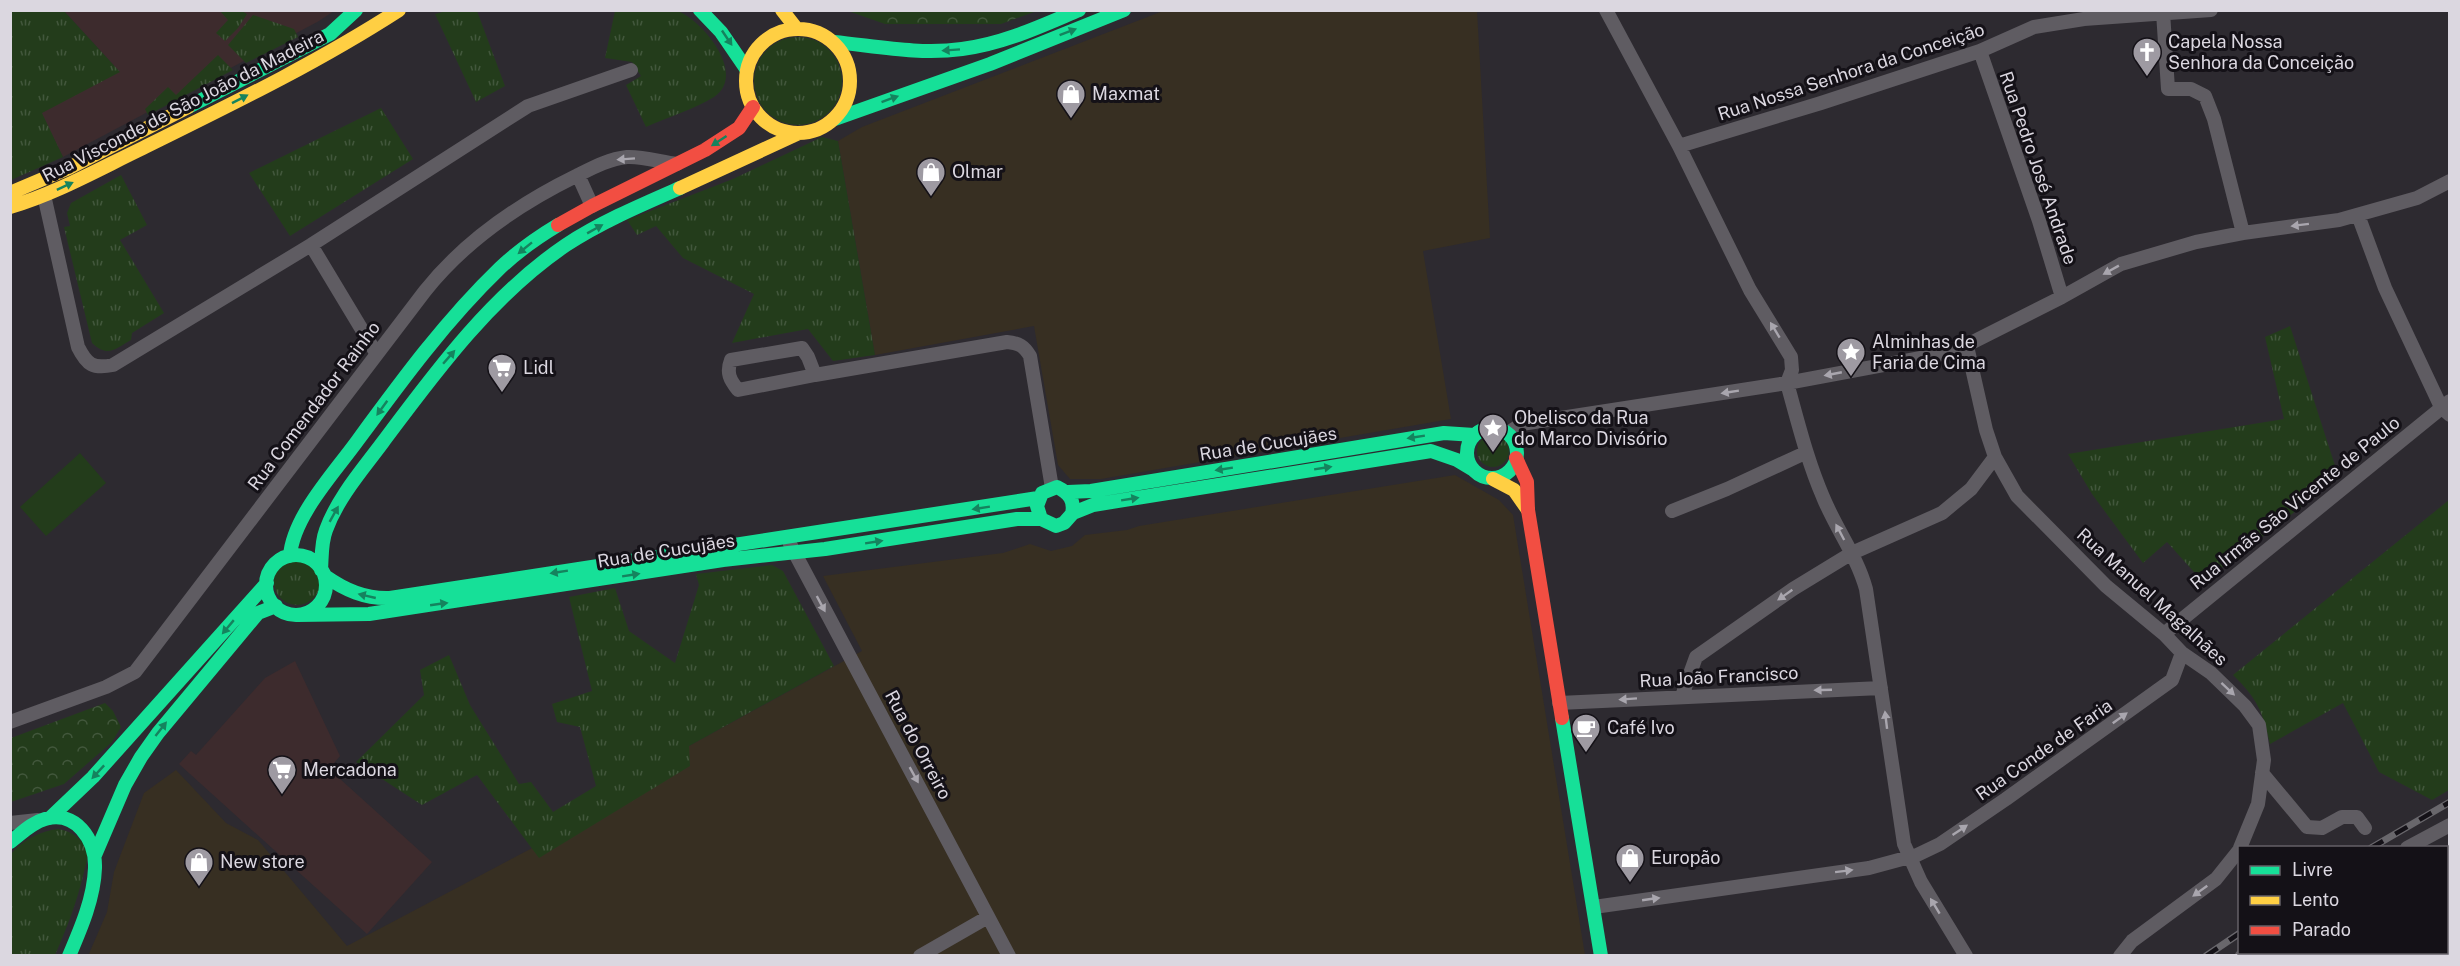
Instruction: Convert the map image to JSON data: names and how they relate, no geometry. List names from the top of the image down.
{
  "streets": {
    "main road": ["Rua Visconde de São João da Madeira", "Rua de Cucujães"],
    "street": [
      "Rua Nossa Senhora da Conceição",
      "Rua Pedro José Andrade",
      "Rua Comendador Rainho",
      "Rua Irmãs São Vicente de Paulo",
      "Rua Manuel Magalhães",
      "Rua João Francisco",
      "Rua do Orreiro",
      "Rua Conde de Faria"
    ]
  },
  "crossings": [
    ["Rua Nossa Senhora da Conceição", "Rua Pedro José Andrade"],
    ["Rua de Cucujães", "Rua do Orreiro"],
    ["Rua Irmãs São Vicente de Paulo", "Rua Manuel Magalhães"],
    ["Rua Manuel Magalhães", "Rua Conde de Faria"]
  ],
  "one_way": ["Rua João Francisco", "Rua do Orreiro", "Rua Conde de Faria"],
  "places": {
    "church": ["Capela Nossa Senhora da Conceição"],
    "shop": [
      "Maxmat",
      "Olmar",
      "Europão",
      "New store"
    ],
    "place": ["Alminhas de Faria de Cima", "Obelisco da Rua do Marco Divisório"],
    "supermarket": ["Lidl", "Mercadona"],
    "cafe": ["Café Ivo"]
  },
  "legend": ["Livre", "Lento", "Parado"]
}
